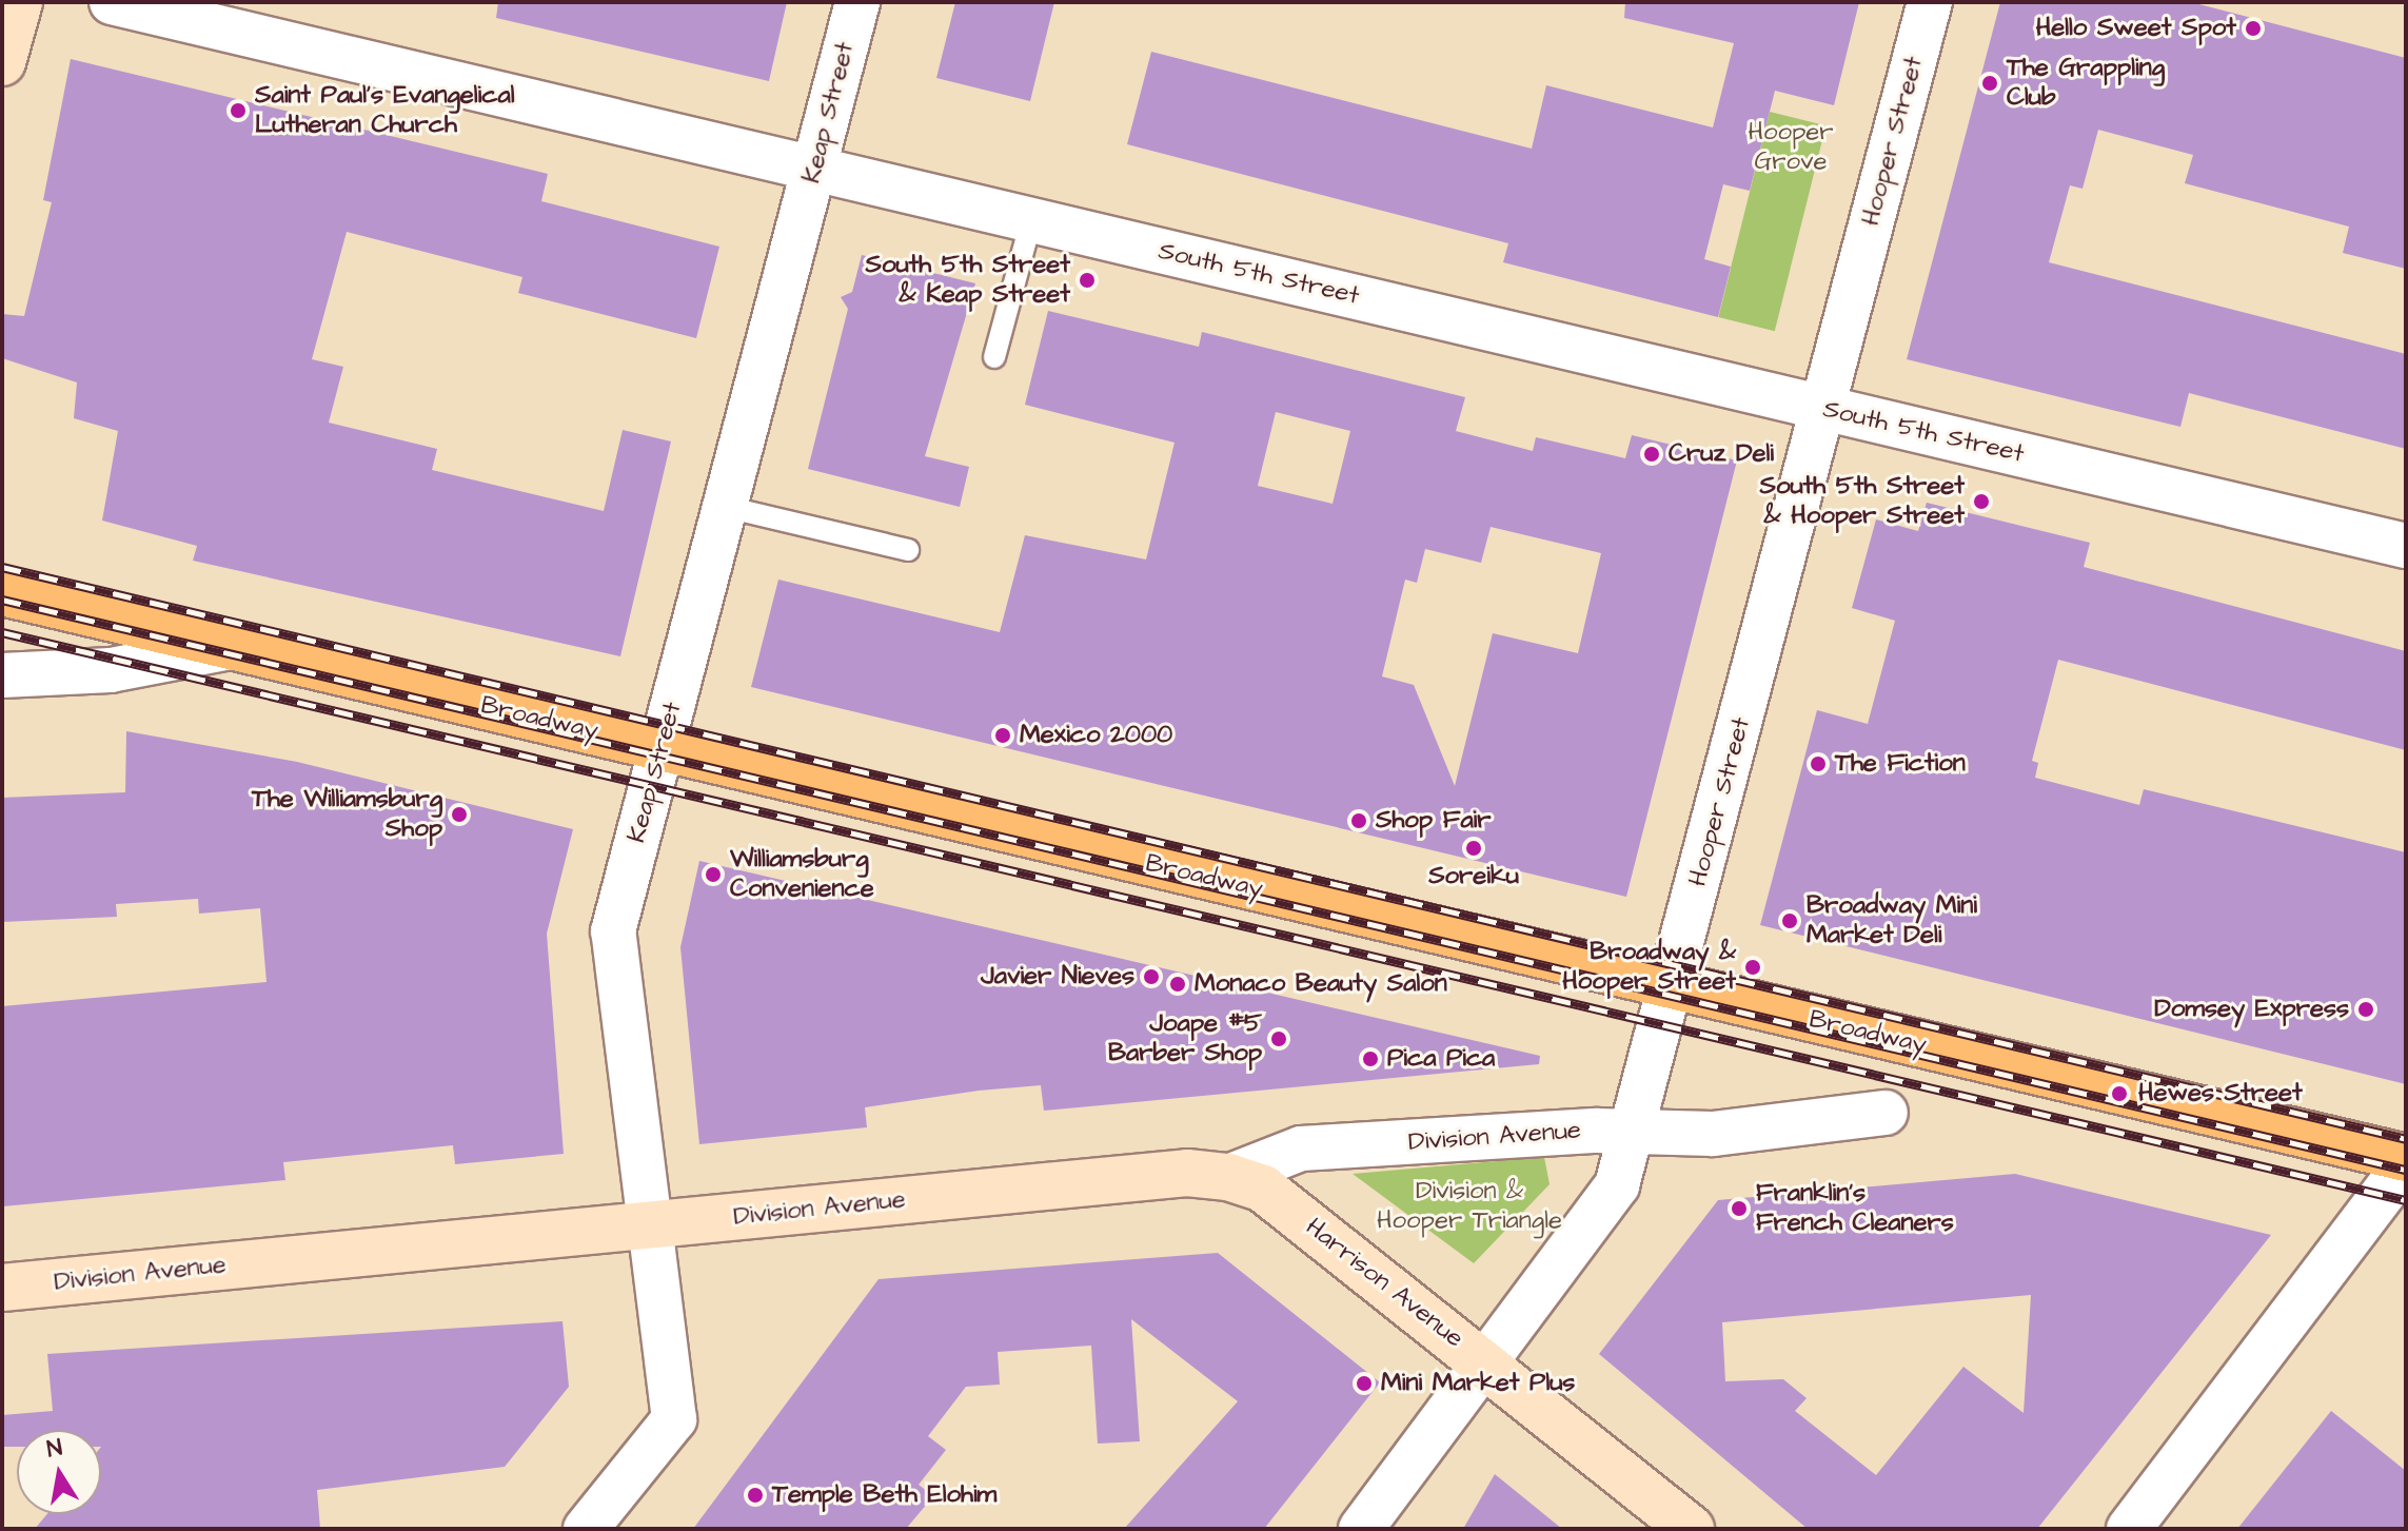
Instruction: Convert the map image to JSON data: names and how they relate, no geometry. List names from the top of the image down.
{
  "streets": {
    "main road": ["Broadway"],
    "street": [
      "Keap Street",
      "Hooper Street",
      "South 5th Street",
      "Division Avenue",
      "Harrison Avenue"
    ]
  },
  "crossings": [
    ["Keap Street", "South 5th Street"],
    ["Keap Street", "Broadway"],
    ["Keap Street", "Division Avenue"],
    ["Hooper Street", "South 5th Street"],
    ["Hooper Street", "Broadway"],
    ["Hooper Street", "Division Avenue"],
    ["Hooper Street", "Harrison Avenue"],
    ["Division Avenue", "Harrison Avenue"]
  ],
  "parks": ["Hooper Grove", "Division & Hooper Triangle"],
  "places": [
    "Hello Sweet Spot",
    "The Grappling Club",
    "Saint Paul's Evangelical Lutheran Church",
    "South 5th Street & Keap Street",
    "Cruz Deli",
    "South 5th Street & Hooper Street",
    "Mexico 2000",
    "The Fiction",
    "The Williamsburg Shop",
    "Shop Fair",
    "Soreiku",
    "Williamsburg Convenience",
    "Broadway Mini Market Deli",
    "Broadway & Hooper Street",
    "Javier Nieves",
    "Monaco Beauty Salon",
    "Domsey Express",
    "Joape #5 Barber Shop",
    "Pica Pica",
    "Hewes Street",
    "Franklin's French Cleaners",
    "Mini Market Plus",
    "Temple Beth Elohim"
  ],
  "north": "top"
}
